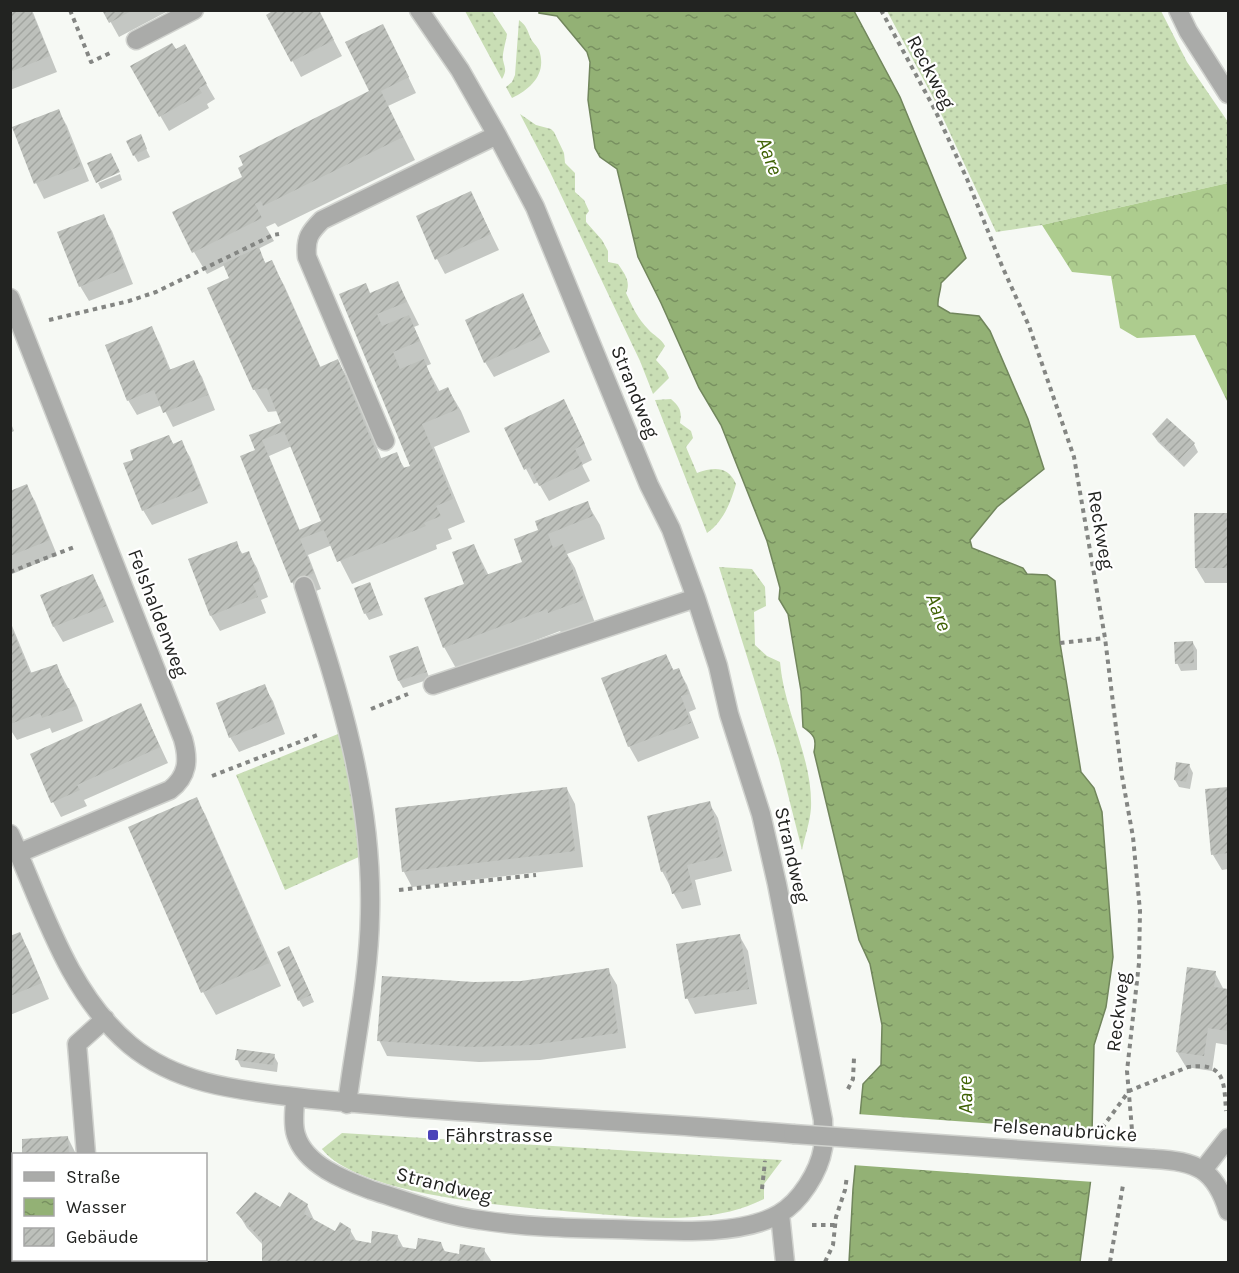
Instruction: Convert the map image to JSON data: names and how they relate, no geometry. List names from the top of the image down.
{
  "streets": {
    "street": ["Strandweg", "Felshaldenweg", "Felsenaubrücke"],
    "path": ["Reckweg"]
  },
  "water": ["Aare"],
  "places": {
    "transit": ["Fährstrasse"]
  },
  "legend": ["Straße", "Wasser", "Gebäude"]
}
